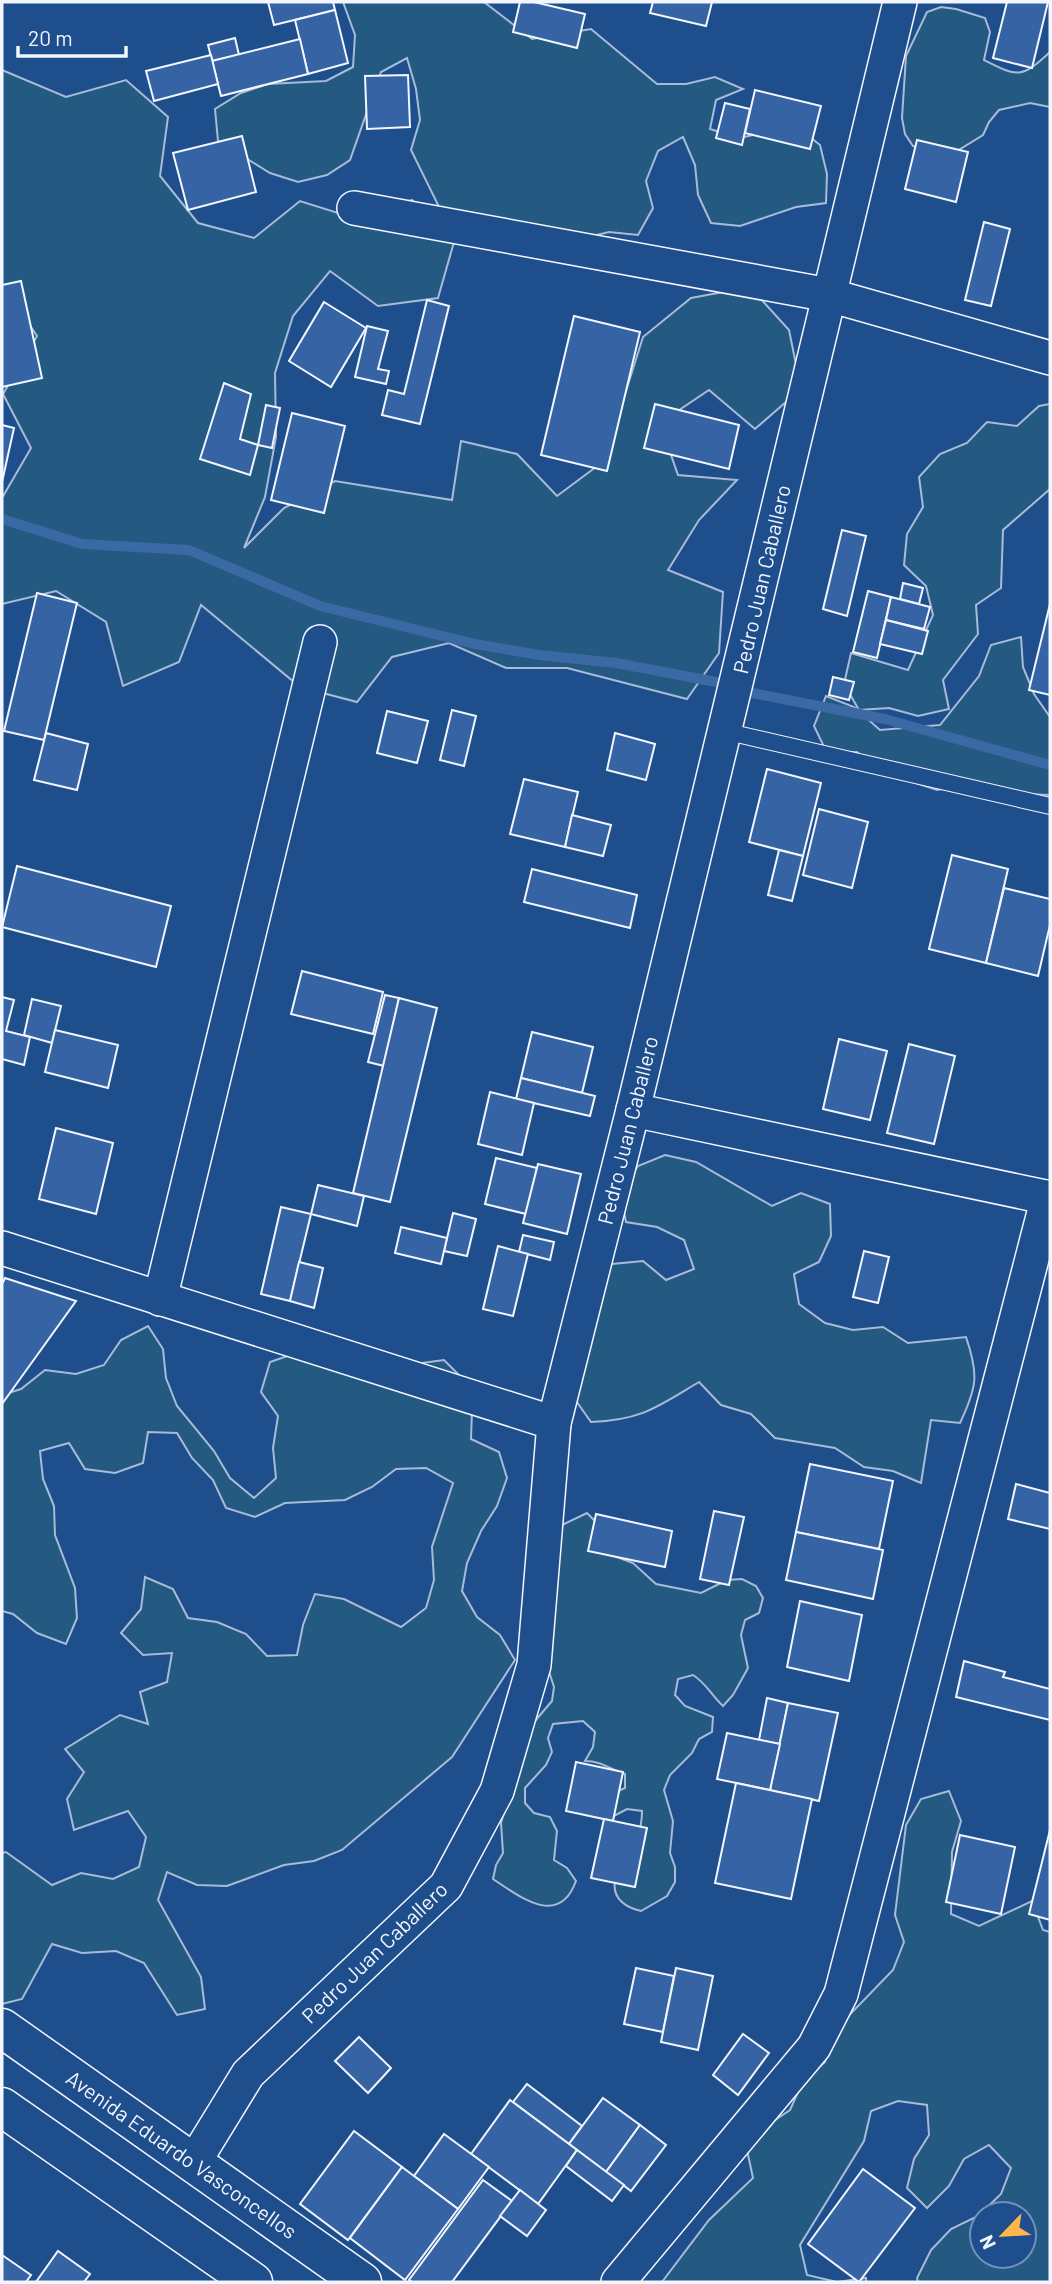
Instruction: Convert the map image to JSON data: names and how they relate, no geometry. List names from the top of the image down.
{
  "streets": {
    "street": ["Pedro Juan Caballero", "Avenida Eduardo Vasconcellos"]
  },
  "crossings": [
    ["Pedro Juan Caballero", "Avenida Eduardo Vasconcellos"]
  ],
  "scale_bar": "20 m",
  "north": "bottom left"
}
